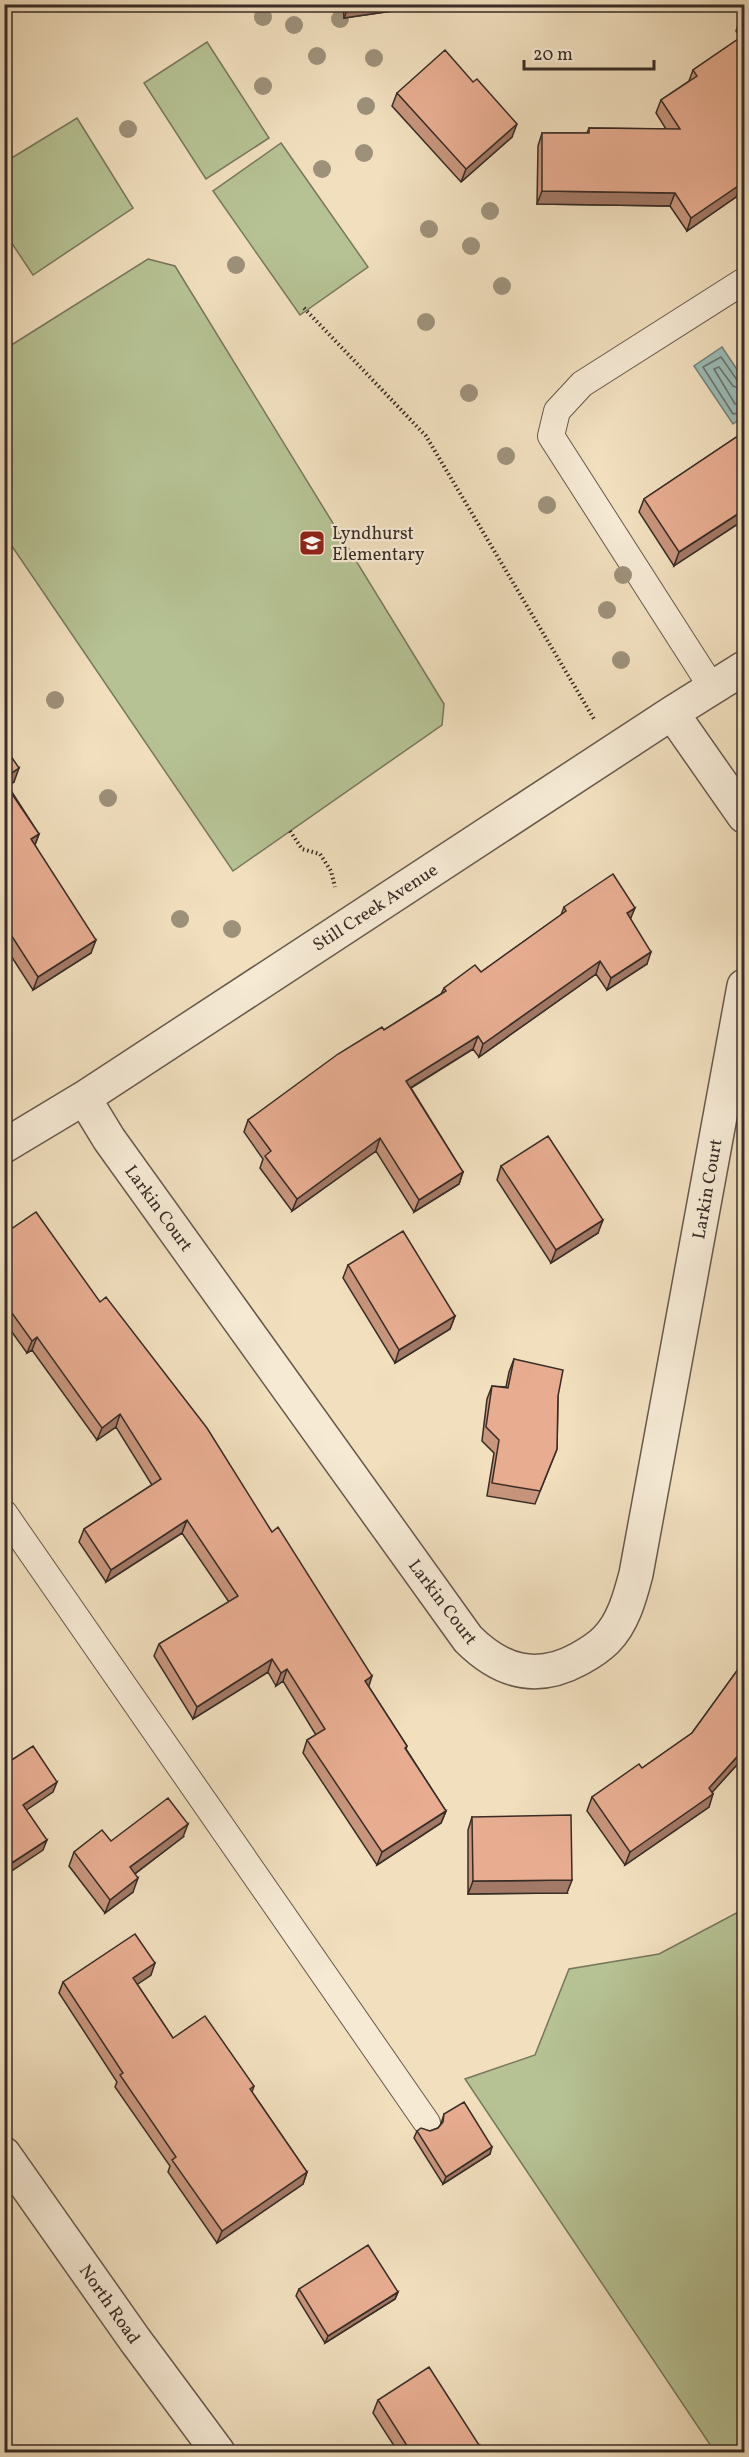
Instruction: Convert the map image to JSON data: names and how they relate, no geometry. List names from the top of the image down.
{
  "streets": {
    "street": ["Still Creek Avenue", "Larkin Court", "North Road"]
  },
  "crossings": [
    ["Still Creek Avenue", "Larkin Court"]
  ],
  "places": {
    "school or university": ["Lyndhurst Elementary"]
  },
  "scale_bar": "20 m"
}
